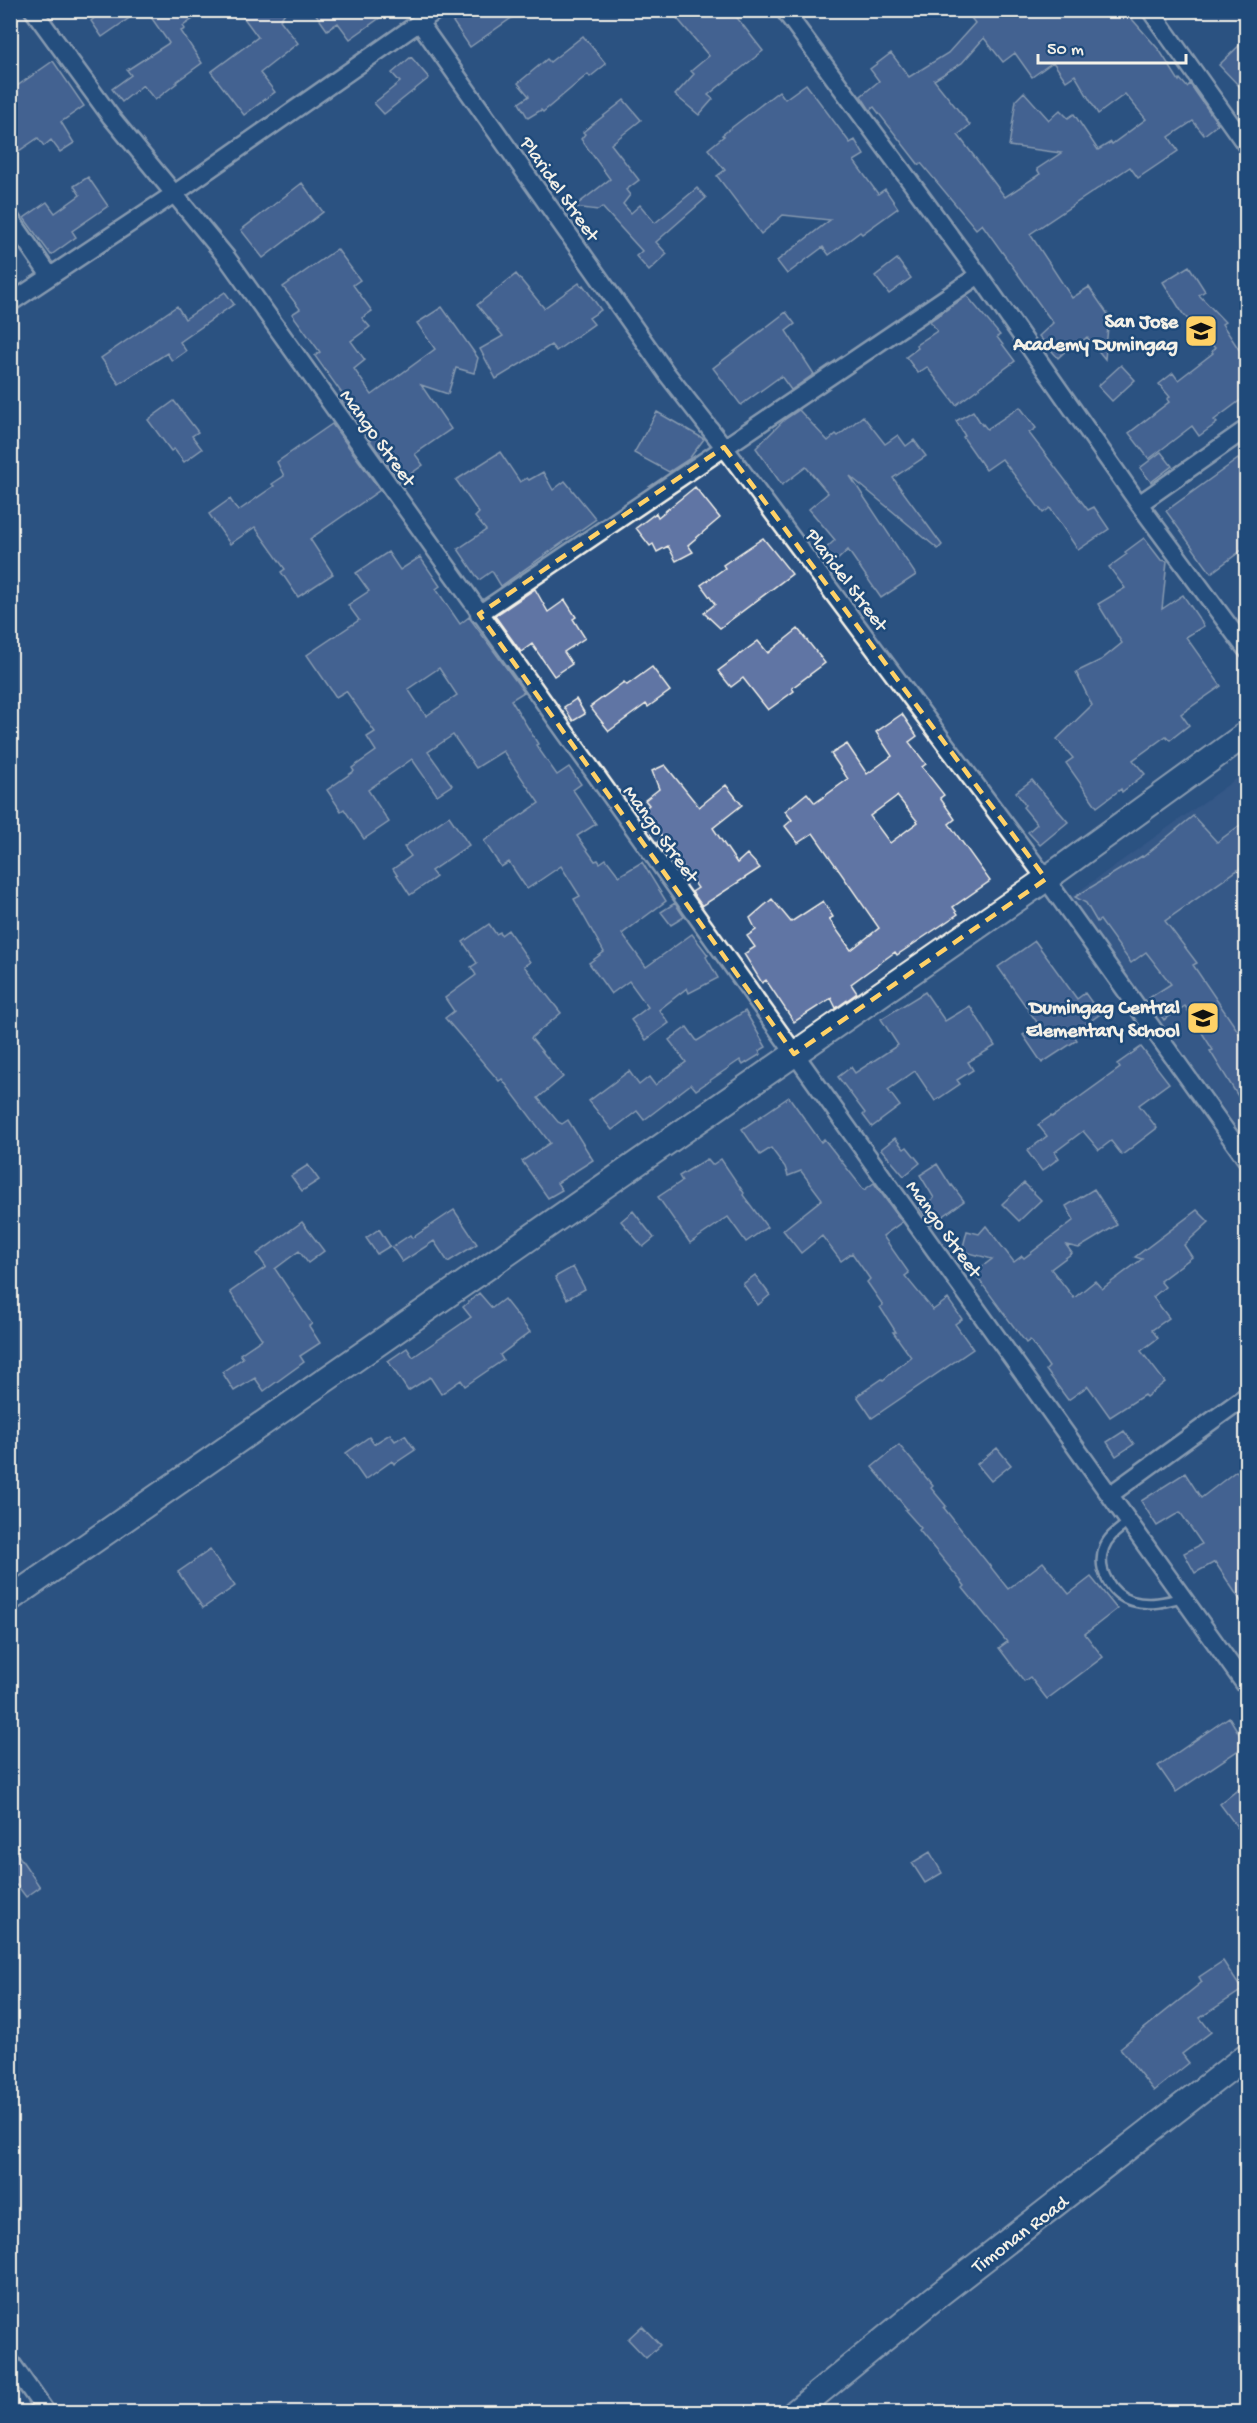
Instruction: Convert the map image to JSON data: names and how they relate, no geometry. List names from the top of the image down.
{
  "streets": {
    "main road": ["Timonan Road"],
    "street": ["Plaridel Street", "Mango Street"]
  },
  "places": {
    "school or university": ["San Jose Academy Dumingag", "Dumingag Central Elementary School"]
  },
  "scale_bar": "50 m"
}
